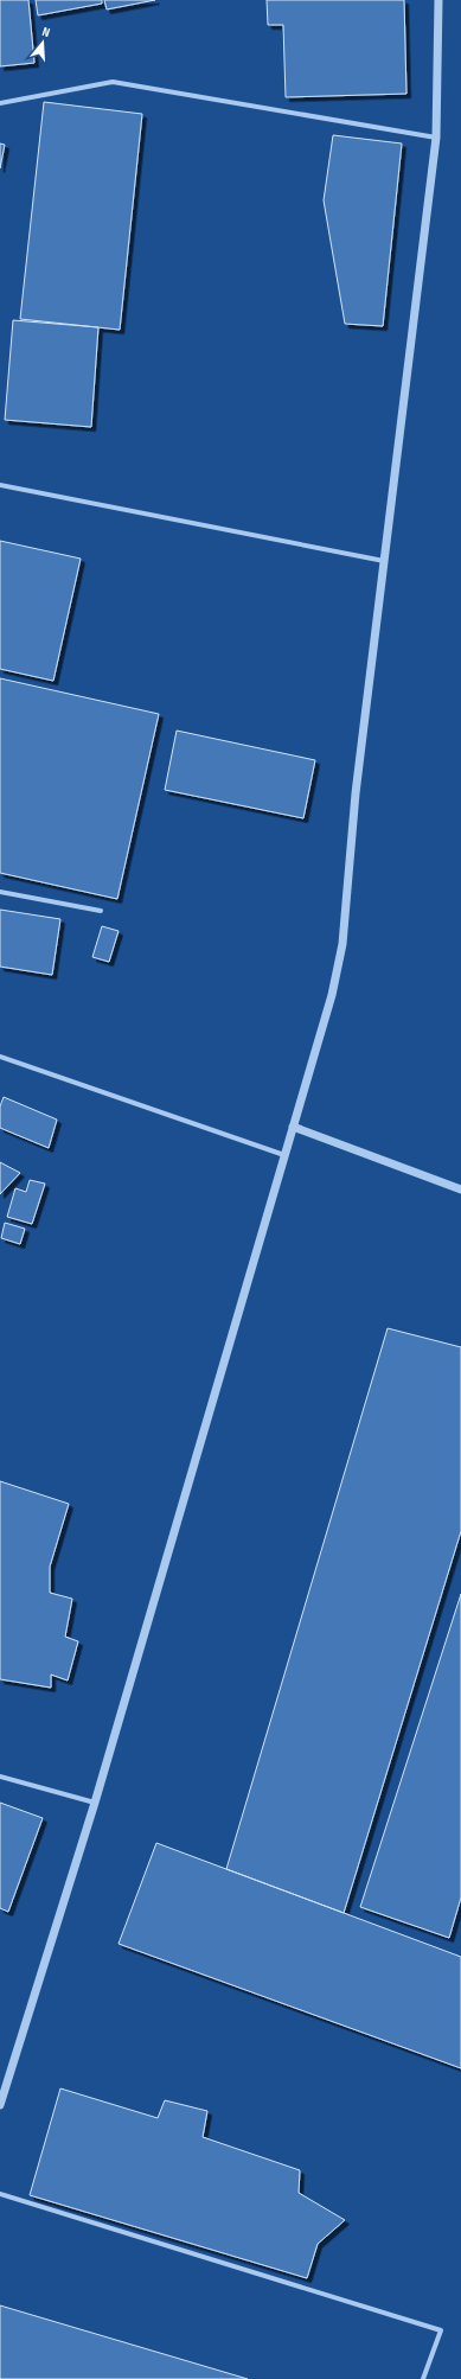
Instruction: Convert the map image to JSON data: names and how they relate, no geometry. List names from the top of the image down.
{
  "north": "top"
}
